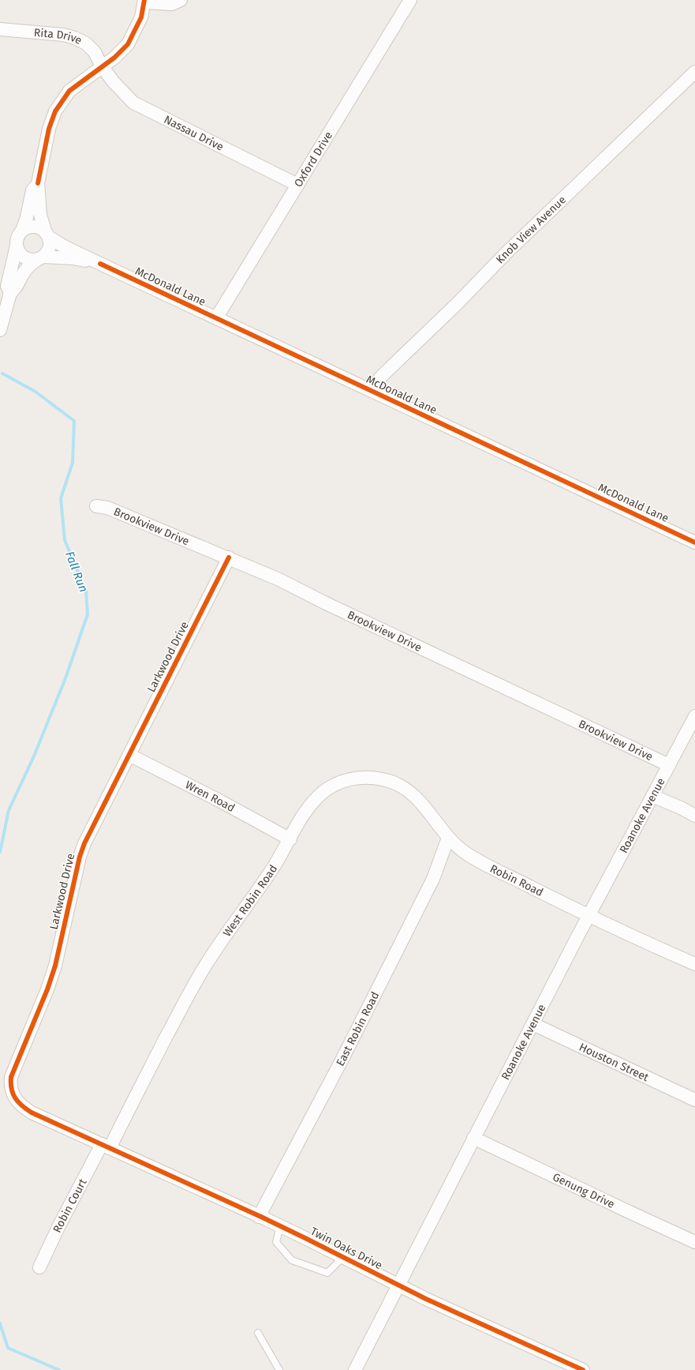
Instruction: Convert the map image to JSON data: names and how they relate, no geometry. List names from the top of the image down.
{
  "streets": {
    "street": [
      "Rita Drive",
      "Nassau Drive",
      "Oxford Drive",
      "Knob View Avenue",
      "McDonald Lane",
      "Brookview Drive",
      "Larkwood Drive",
      "Wren Road",
      "Roanoke Avenue",
      "Robin Road",
      "West Robin Road",
      "East Robin Road",
      "Houston Street",
      "Genung Drive",
      "Robin Court",
      "Twin Oaks Drive"
    ]
  },
  "crossings": [
    ["Rita Drive", "Nassau Drive"],
    ["Nassau Drive", "Oxford Drive"],
    ["Oxford Drive", "McDonald Lane"],
    ["Knob View Avenue", "McDonald Lane"],
    ["Brookview Drive", "Larkwood Drive"],
    ["Brookview Drive", "Roanoke Avenue"],
    ["Larkwood Drive", "Wren Road"],
    ["Larkwood Drive", "West Robin Road"],
    ["Larkwood Drive", "Robin Court"],
    ["Larkwood Drive", "Twin Oaks Drive"],
    ["Wren Road", "West Robin Road"],
    ["Roanoke Avenue", "Robin Road"],
    ["Roanoke Avenue", "Houston Street"],
    ["Roanoke Avenue", "Genung Drive"],
    ["Roanoke Avenue", "Twin Oaks Drive"],
    ["Robin Road", "West Robin Road"],
    ["Robin Road", "East Robin Road"],
    ["West Robin Road", "East Robin Road"],
    ["West Robin Road", "Robin Court"],
    ["West Robin Road", "Twin Oaks Drive"],
    ["East Robin Road", "Twin Oaks Drive"],
    ["Robin Court", "Twin Oaks Drive"]
  ],
  "water": ["Fall Run"]
}
